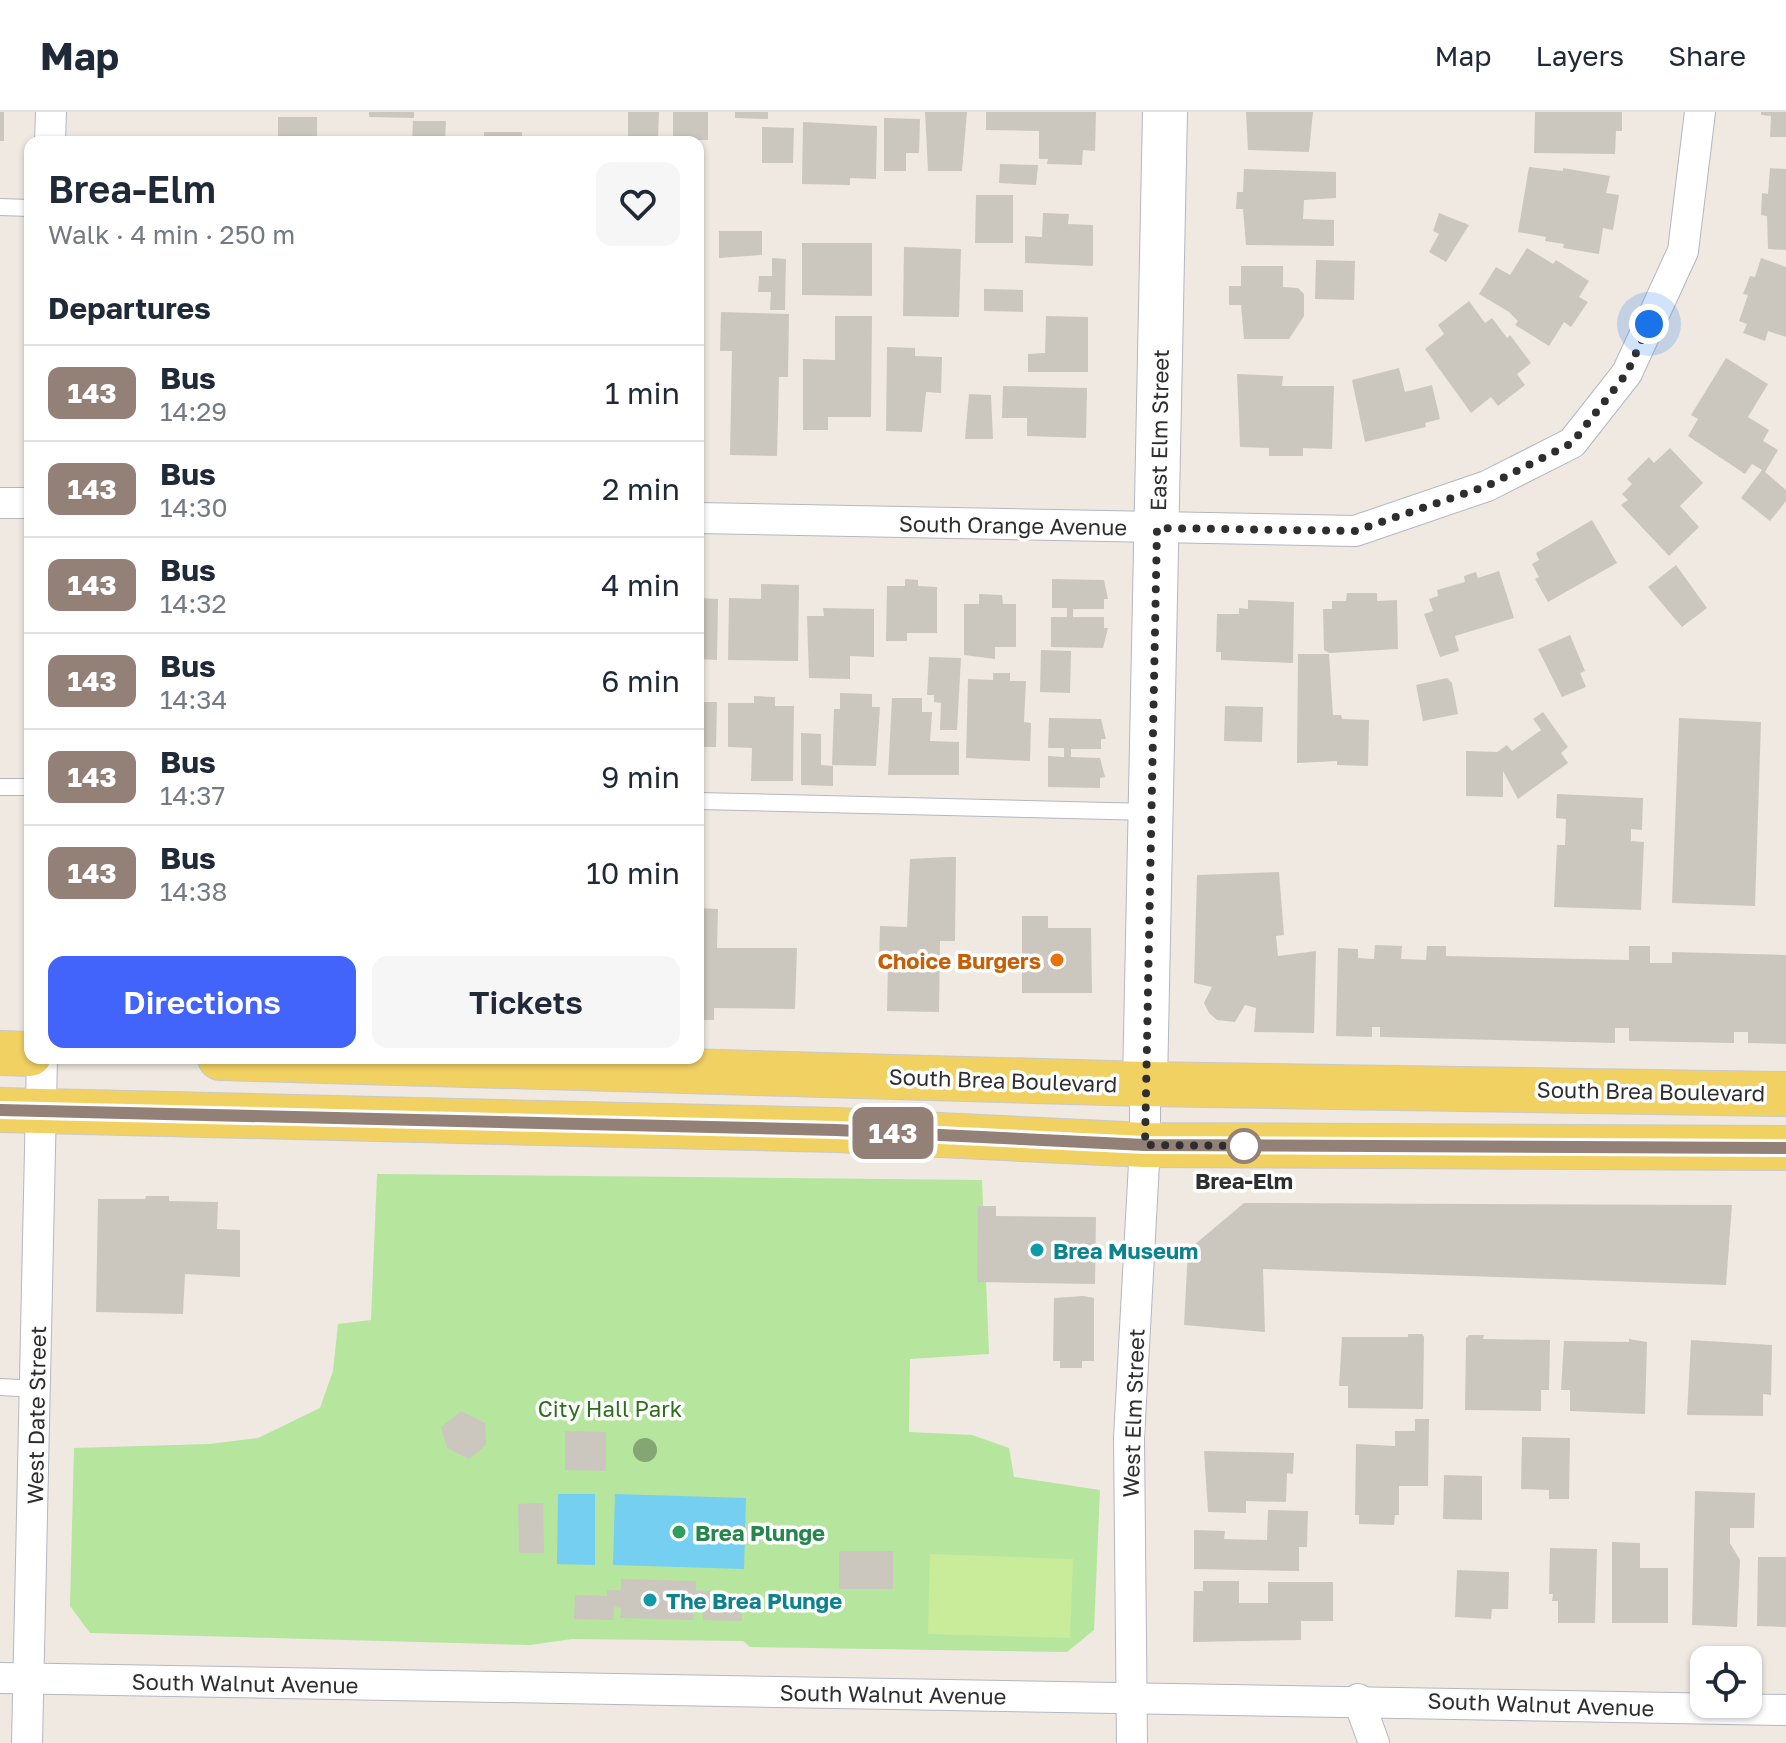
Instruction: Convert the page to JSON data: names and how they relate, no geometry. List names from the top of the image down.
{
  "streets": {
    "main road": ["South Brea Boulevard"],
    "street": [
      "East Elm Street",
      "South Orange Avenue",
      "West Elm Street",
      "West Date Street",
      "South Walnut Avenue"
    ]
  },
  "crossings": [
    ["East Elm Street", "South Orange Avenue"],
    ["East Elm Street", "South Brea Boulevard"],
    ["East Elm Street", "West Elm Street"],
    ["South Brea Boulevard", "West Elm Street"],
    ["West Elm Street", "South Walnut Avenue"],
    ["West Date Street", "South Walnut Avenue"]
  ],
  "parks": ["City Hall Park"],
  "places": [
    "Choice Burgers",
    "Brea-Elm",
    "Brea Museum",
    "Brea Plunge",
    "The Brea Plunge"
  ],
  "lines": ["bus line 143"],
  "page": {
    "header": "Map",
    "nav": ["Map", "Layers", "Share"],
    "on_map": "143",
    "heading": [
      ["Brea-Elm", "Walk · 4 min · 250 m"],
      "Departures"
    ],
    "list": [
      {
        "mark": "143",
        "name": "Bus",
        "note": "14:29",
        "value": "1 min"
      },
      {
        "mark": "143",
        "name": "Bus",
        "note": "14:30",
        "value": "2 min"
      },
      {
        "mark": "143",
        "name": "Bus",
        "note": "14:32",
        "value": "4 min"
      },
      {
        "mark": "143",
        "name": "Bus",
        "note": "14:34",
        "value": "6 min"
      },
      {
        "mark": "143",
        "name": "Bus",
        "note": "14:37",
        "value": "9 min"
      },
      {
        "mark": "143",
        "name": "Bus",
        "note": "14:38",
        "value": "10 min"
      }
    ],
    "buttons": ["Directions", "Tickets"]
  }
}
